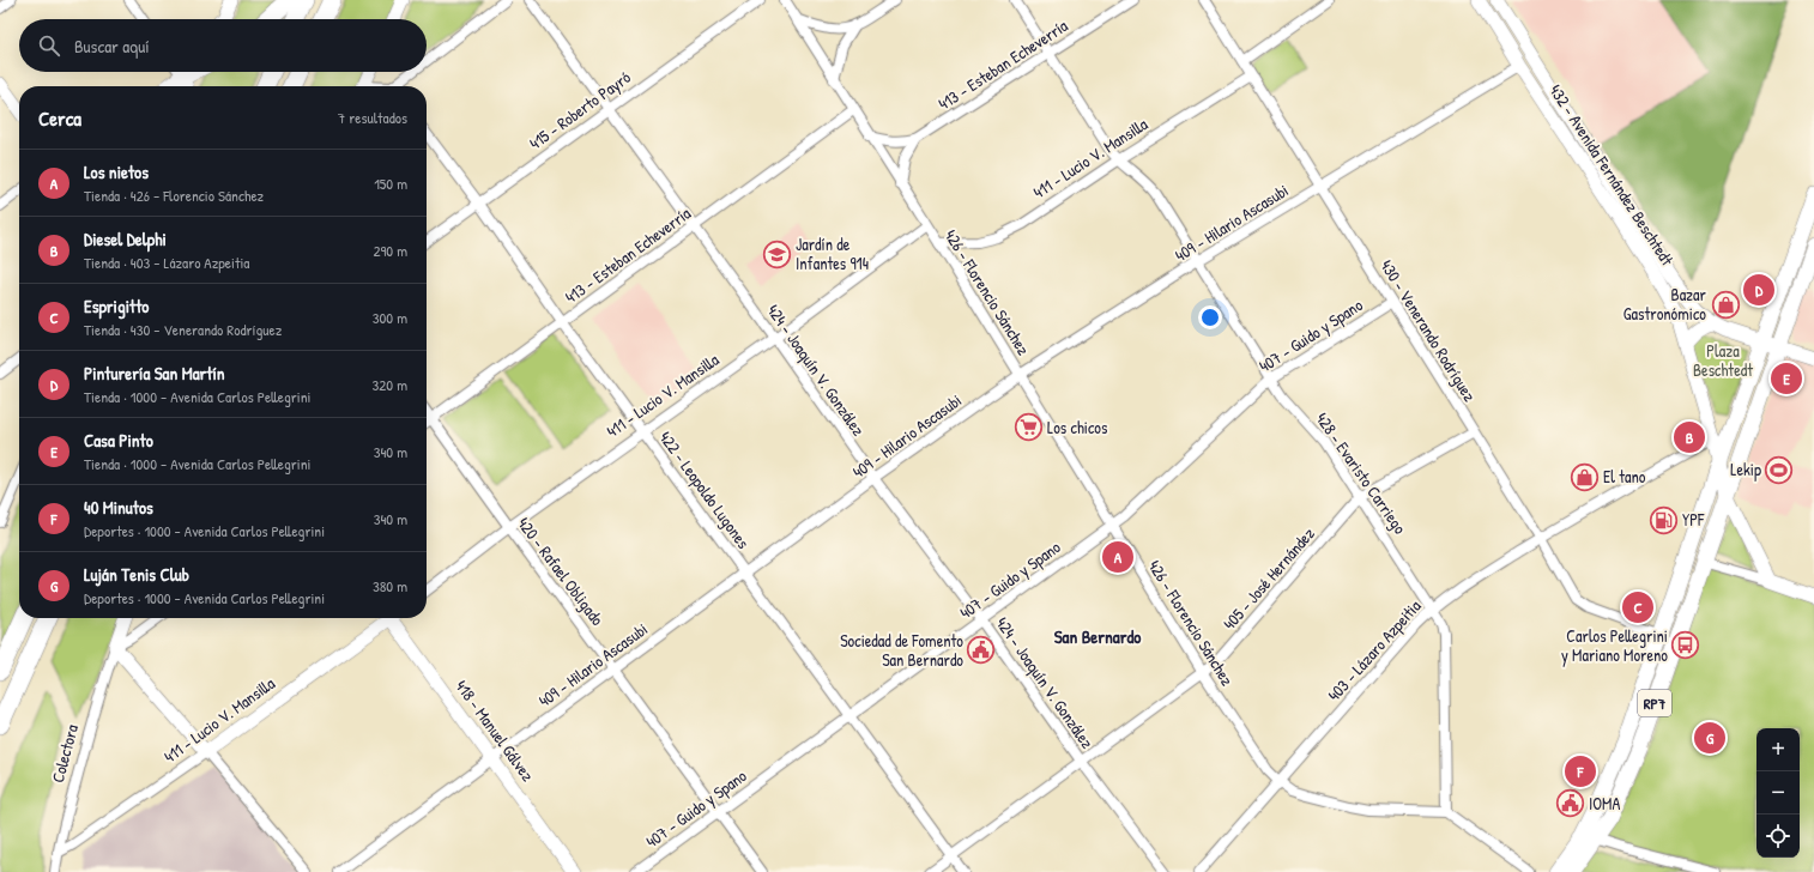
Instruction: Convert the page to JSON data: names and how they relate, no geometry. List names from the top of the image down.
{
  "streets": {
    "main road": ["RP7"],
    "street": [
      "413 - Esteban Echeverría",
      "415 - Roberto Payró",
      "411 - Lucio V. Mansilla",
      "432 - Avenida Fernández Beschtedt",
      "409 - Hilario Ascasubi",
      "426 - Florencio Sánchez",
      "430 - Venerando Rodríguez",
      "407 - Guido y Spano",
      "424 - Joaquín V. González",
      "428 - Evaristo Carriego",
      "422 - Leopoldo Lugones",
      "420 - Rafael Obligado",
      "405 - José Hernández",
      "403 - Lázaro Azpeitia",
      "418 - Manuel Gálvez",
      "Colectora"
    ]
  },
  "crossings": [
    ["413 - Esteban Echeverría", "426 - Florencio Sánchez"],
    ["413 - Esteban Echeverría", "424 - Joaquín V. González"],
    ["413 - Esteban Echeverría", "428 - Evaristo Carriego"],
    ["413 - Esteban Echeverría", "422 - Leopoldo Lugones"],
    ["413 - Esteban Echeverría", "420 - Rafael Obligado"],
    ["415 - Roberto Payró", "424 - Joaquín V. González"],
    ["415 - Roberto Payró", "422 - Leopoldo Lugones"],
    ["411 - Lucio V. Mansilla", "426 - Florencio Sánchez"],
    ["411 - Lucio V. Mansilla", "430 - Venerando Rodríguez"],
    ["411 - Lucio V. Mansilla", "424 - Joaquín V. González"],
    ["411 - Lucio V. Mansilla", "428 - Evaristo Carriego"],
    ["411 - Lucio V. Mansilla", "422 - Leopoldo Lugones"],
    ["411 - Lucio V. Mansilla", "420 - Rafael Obligado"],
    ["411 - Lucio V. Mansilla", "Colectora"],
    ["432 - Avenida Fernández Beschtedt", "409 - Hilario Ascasubi"],
    ["432 - Avenida Fernández Beschtedt", "403 - Lázaro Azpeitia"],
    ["432 - Avenida Fernández Beschtedt", "RP7"],
    ["409 - Hilario Ascasubi", "426 - Florencio Sánchez"],
    ["409 - Hilario Ascasubi", "430 - Venerando Rodríguez"],
    ["409 - Hilario Ascasubi", "424 - Joaquín V. González"],
    ["409 - Hilario Ascasubi", "428 - Evaristo Carriego"],
    ["409 - Hilario Ascasubi", "422 - Leopoldo Lugones"],
    ["409 - Hilario Ascasubi", "420 - Rafael Obligado"],
    ["409 - Hilario Ascasubi", "418 - Manuel Gálvez"],
    ["426 - Florencio Sánchez", "407 - Guido y Spano"],
    ["426 - Florencio Sánchez", "428 - Evaristo Carriego"],
    ["426 - Florencio Sánchez", "405 - José Hernández"],
    ["426 - Florencio Sánchez", "403 - Lázaro Azpeitia"],
    ["430 - Venerando Rodríguez", "407 - Guido y Spano"],
    ["430 - Venerando Rodríguez", "405 - José Hernández"],
    ["430 - Venerando Rodríguez", "403 - Lázaro Azpeitia"],
    ["430 - Venerando Rodríguez", "RP7"],
    ["407 - Guido y Spano", "424 - Joaquín V. González"],
    ["407 - Guido y Spano", "428 - Evaristo Carriego"],
    ["407 - Guido y Spano", "422 - Leopoldo Lugones"],
    ["407 - Guido y Spano", "420 - Rafael Obligado"],
    ["424 - Joaquín V. González", "405 - José Hernández"],
    ["428 - Evaristo Carriego", "405 - José Hernández"],
    ["428 - Evaristo Carriego", "403 - Lázaro Azpeitia"],
    ["422 - Leopoldo Lugones", "405 - José Hernández"]
  ],
  "districts": ["San Bernardo"],
  "parks": ["Plaza Beschtedt"],
  "places": {
    "school or university": ["Jardín de Infantes 914"],
    "shop": ["Bazar Gastronómico", "El tano"],
    "supermarket": ["Los chicos"],
    "sports": ["Lekip"],
    "fuel station": ["YPF"],
    "bus stop": ["Carlos Pellegrini y Mariano Moreno"],
    "public building": ["Sociedad de Fomento San Bernardo", "IOMA"]
  },
  "page": {
    "search": "Buscar aquí",
    "heading": ["Cerca", "7 resultados"],
    "list": [
      {
        "mark": "A",
        "name": "Los nietos",
        "note": "Tienda · 426 - Florencio Sánchez",
        "value": "150 m"
      },
      {
        "mark": "B",
        "name": "Diesel Delphi",
        "note": "Tienda · 403 - Lázaro Azpeitia",
        "value": "290 m"
      },
      {
        "mark": "C",
        "name": "Esprigitto",
        "note": "Tienda · 430 - Venerando Rodríguez",
        "value": "300 m"
      },
      {
        "mark": "D",
        "name": "Pinturería San Martín",
        "note": "Tienda · 1000 - Avenida Carlos Pellegrini",
        "value": "320 m"
      },
      {
        "mark": "E",
        "name": "Casa Pinto",
        "note": "Tienda · 1000 - Avenida Carlos Pellegrini",
        "value": "340 m"
      },
      {
        "mark": "F",
        "name": "40 Minutos",
        "note": "Deportes · 1000 - Avenida Carlos Pellegrini",
        "value": "340 m"
      },
      {
        "mark": "G",
        "name": "Luján Tenis Club",
        "note": "Deportes · 1000 - Avenida Carlos Pellegrini",
        "value": "380 m"
      }
    ],
    "pins": [
      "D",
      "E",
      "B",
      "A",
      "C",
      "G",
      "F"
    ],
    "map_buttons": ["+", "−"]
  }
}
